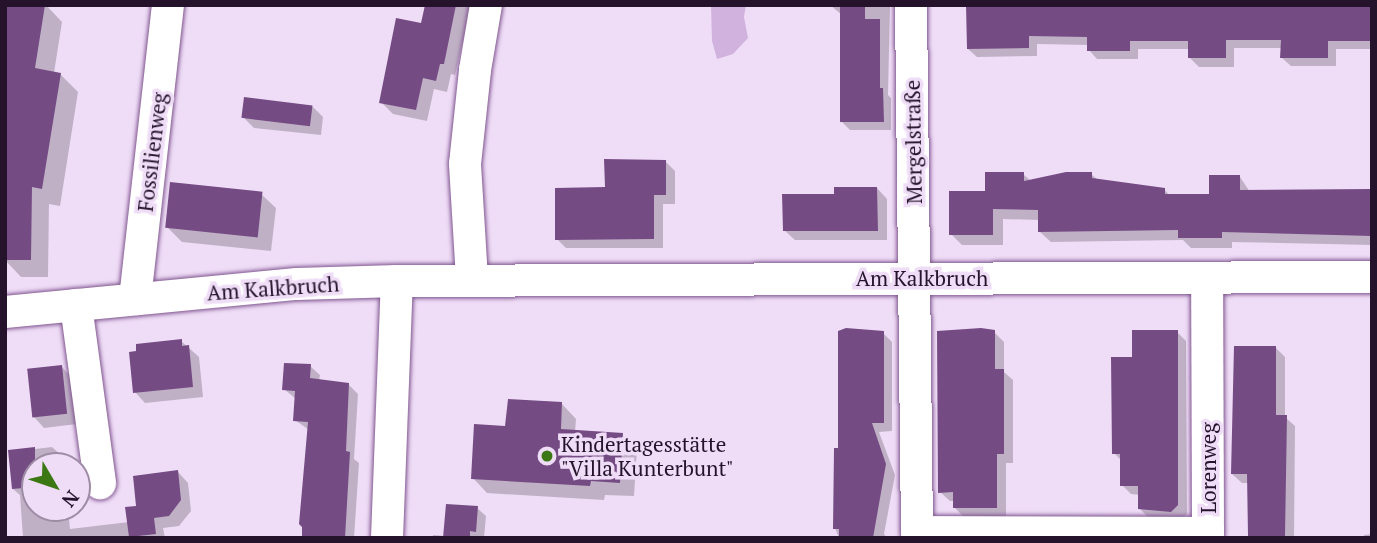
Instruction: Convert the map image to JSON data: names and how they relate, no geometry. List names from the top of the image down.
{
  "streets": {
    "street": [
      "Mergelstraße",
      "Fossilienweg",
      "Am Kalkbruch",
      "Lorenweg"
    ]
  },
  "crossings": [
    ["Mergelstraße", "Am Kalkbruch"],
    ["Mergelstraße", "Lorenweg"],
    ["Fossilienweg", "Am Kalkbruch"],
    ["Am Kalkbruch", "Lorenweg"]
  ],
  "places": ["Kindertagesstätte \"Villa Kunterbunt\""],
  "north": "bottom right"
}
